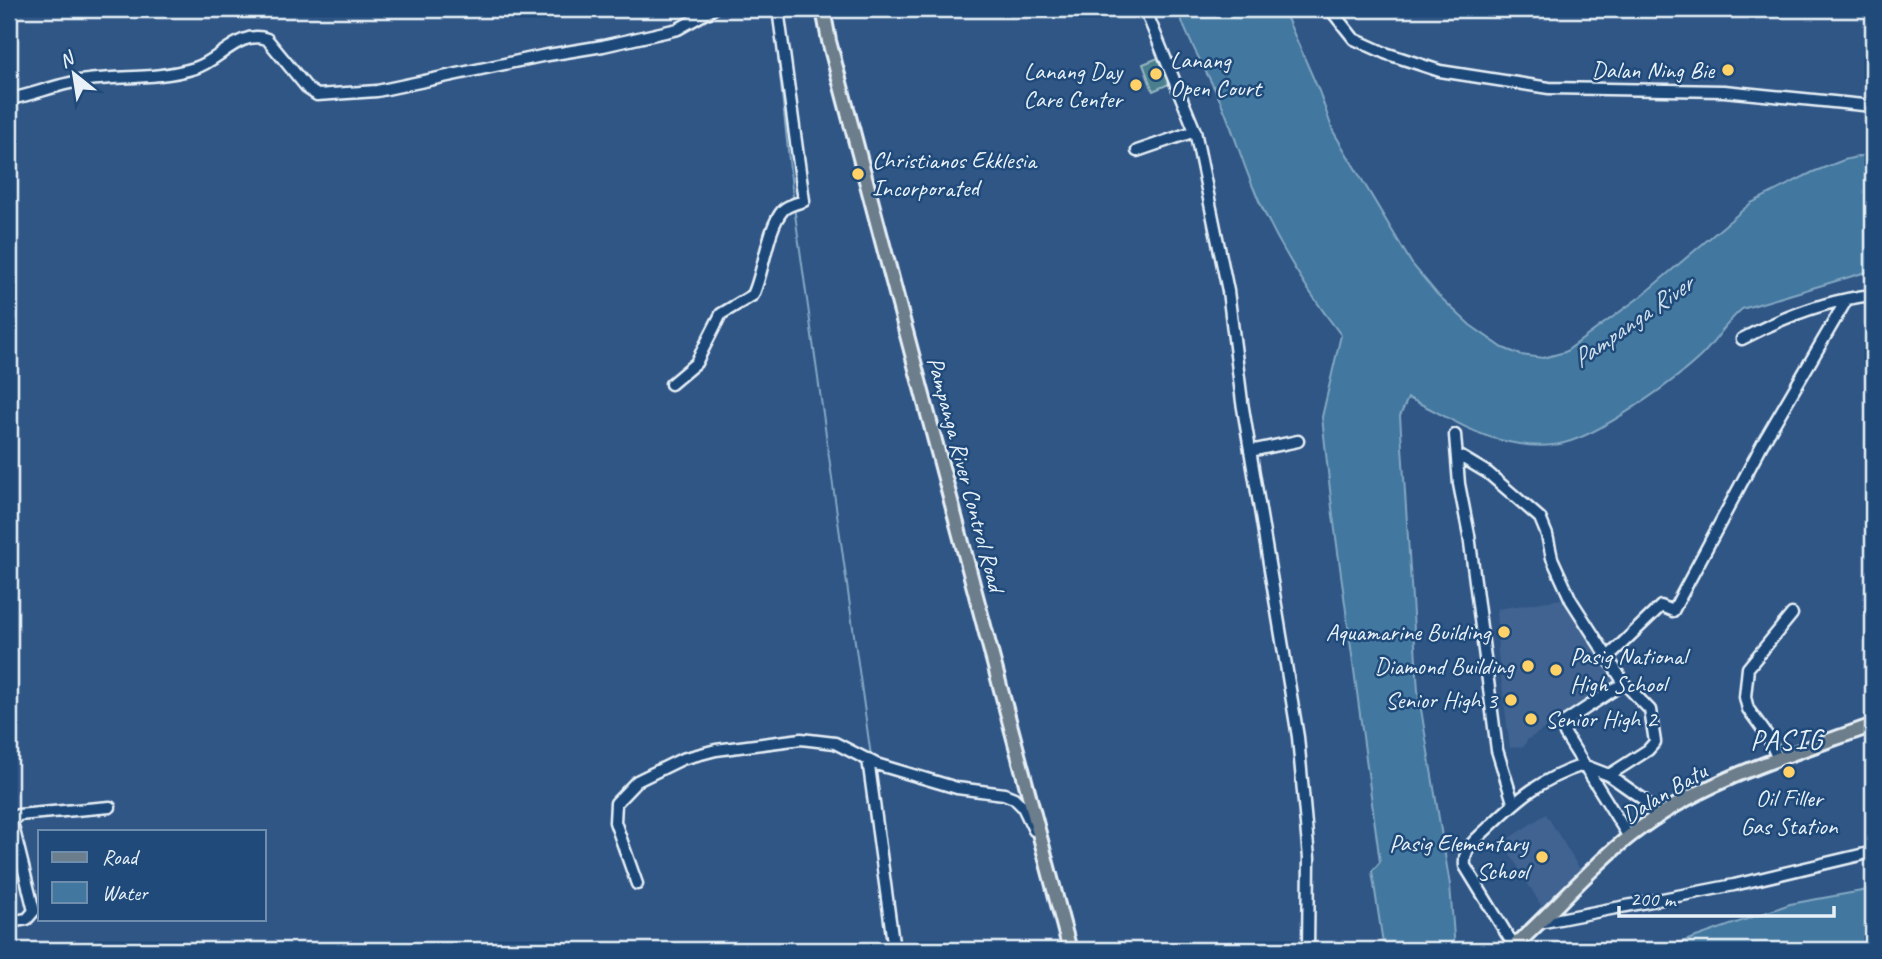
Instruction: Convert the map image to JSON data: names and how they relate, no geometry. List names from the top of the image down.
{
  "streets": {
    "main road": ["Pampanga River Control Road", "Dalan Batu"]
  },
  "districts": ["PASIG"],
  "water": ["Pampanga River"],
  "places": [
    "Dalan Ning Bie",
    "Lanang Open Court",
    "Lanang Day Care Center",
    "Christianos Ekklesia Incorporated",
    "Aquamarine Building",
    "Diamond Building",
    "Pasig National High School",
    "Senior High 3",
    "Senior High 2",
    "Oil Filler Gas Station",
    "Pasig Elementary School"
  ],
  "legend": ["Road", "Water"],
  "scale_bar": "200 m",
  "north": "top left"
}
